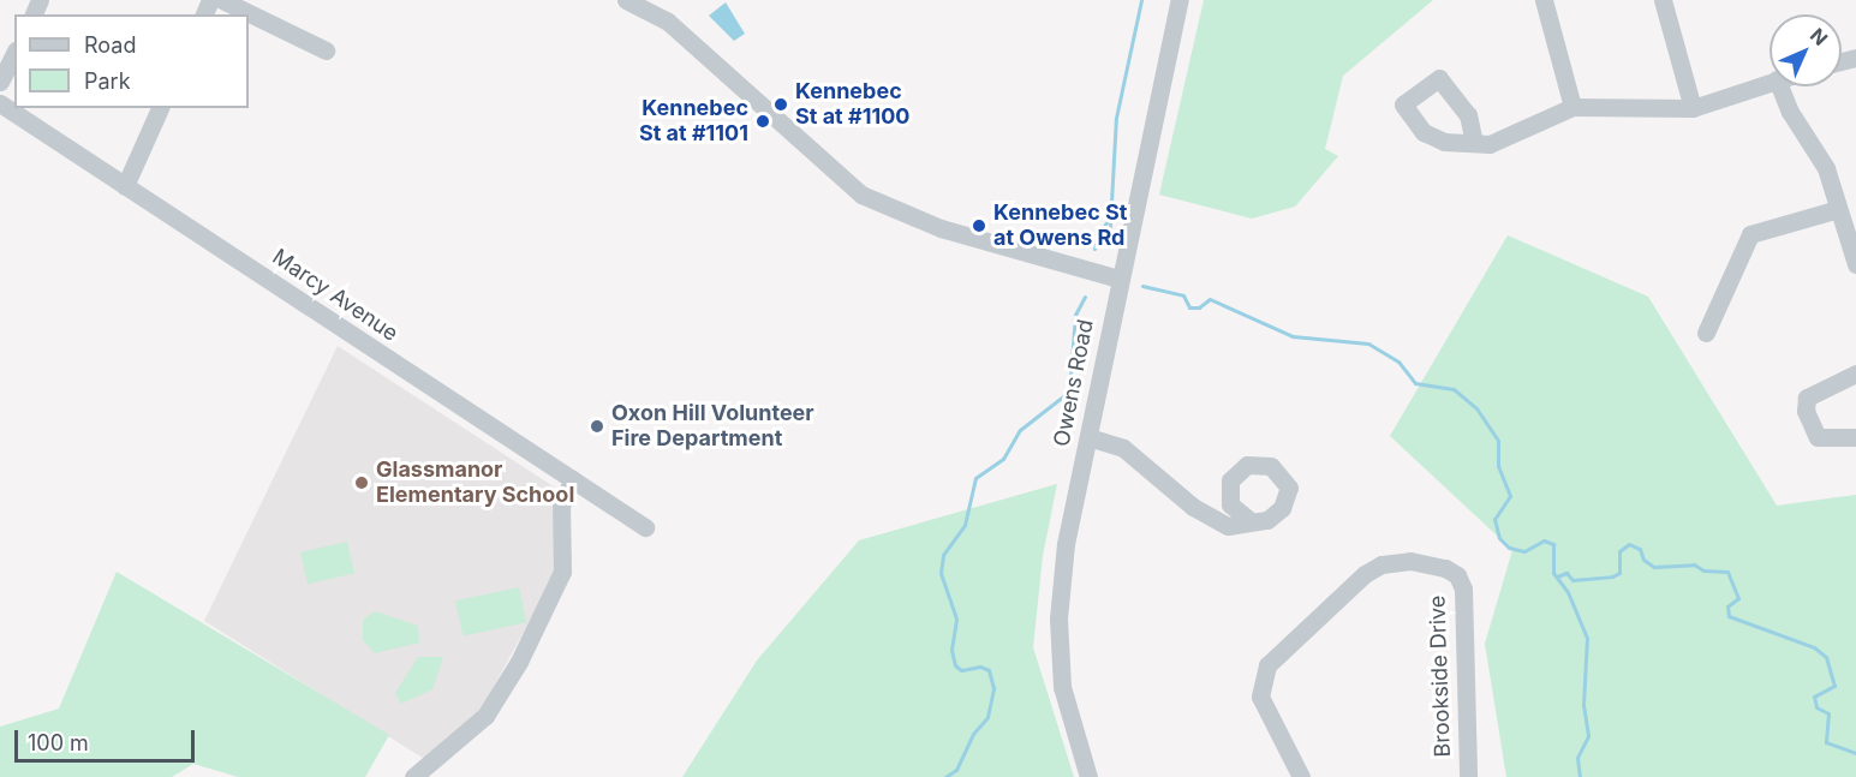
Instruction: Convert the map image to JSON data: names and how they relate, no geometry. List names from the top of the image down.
{
  "streets": {
    "street": ["Marcy Avenue", "Owens Road", "Brookside Drive"]
  },
  "places": [
    "Kennebec St at #1100",
    "Kennebec St at #1101",
    "Kennebec St at Owens Rd",
    "Oxon Hill Volunteer Fire Department",
    "Glassmanor Elementary School"
  ],
  "legend": ["Road", "Park"],
  "scale_bar": "100 m",
  "north": "top right"
}
